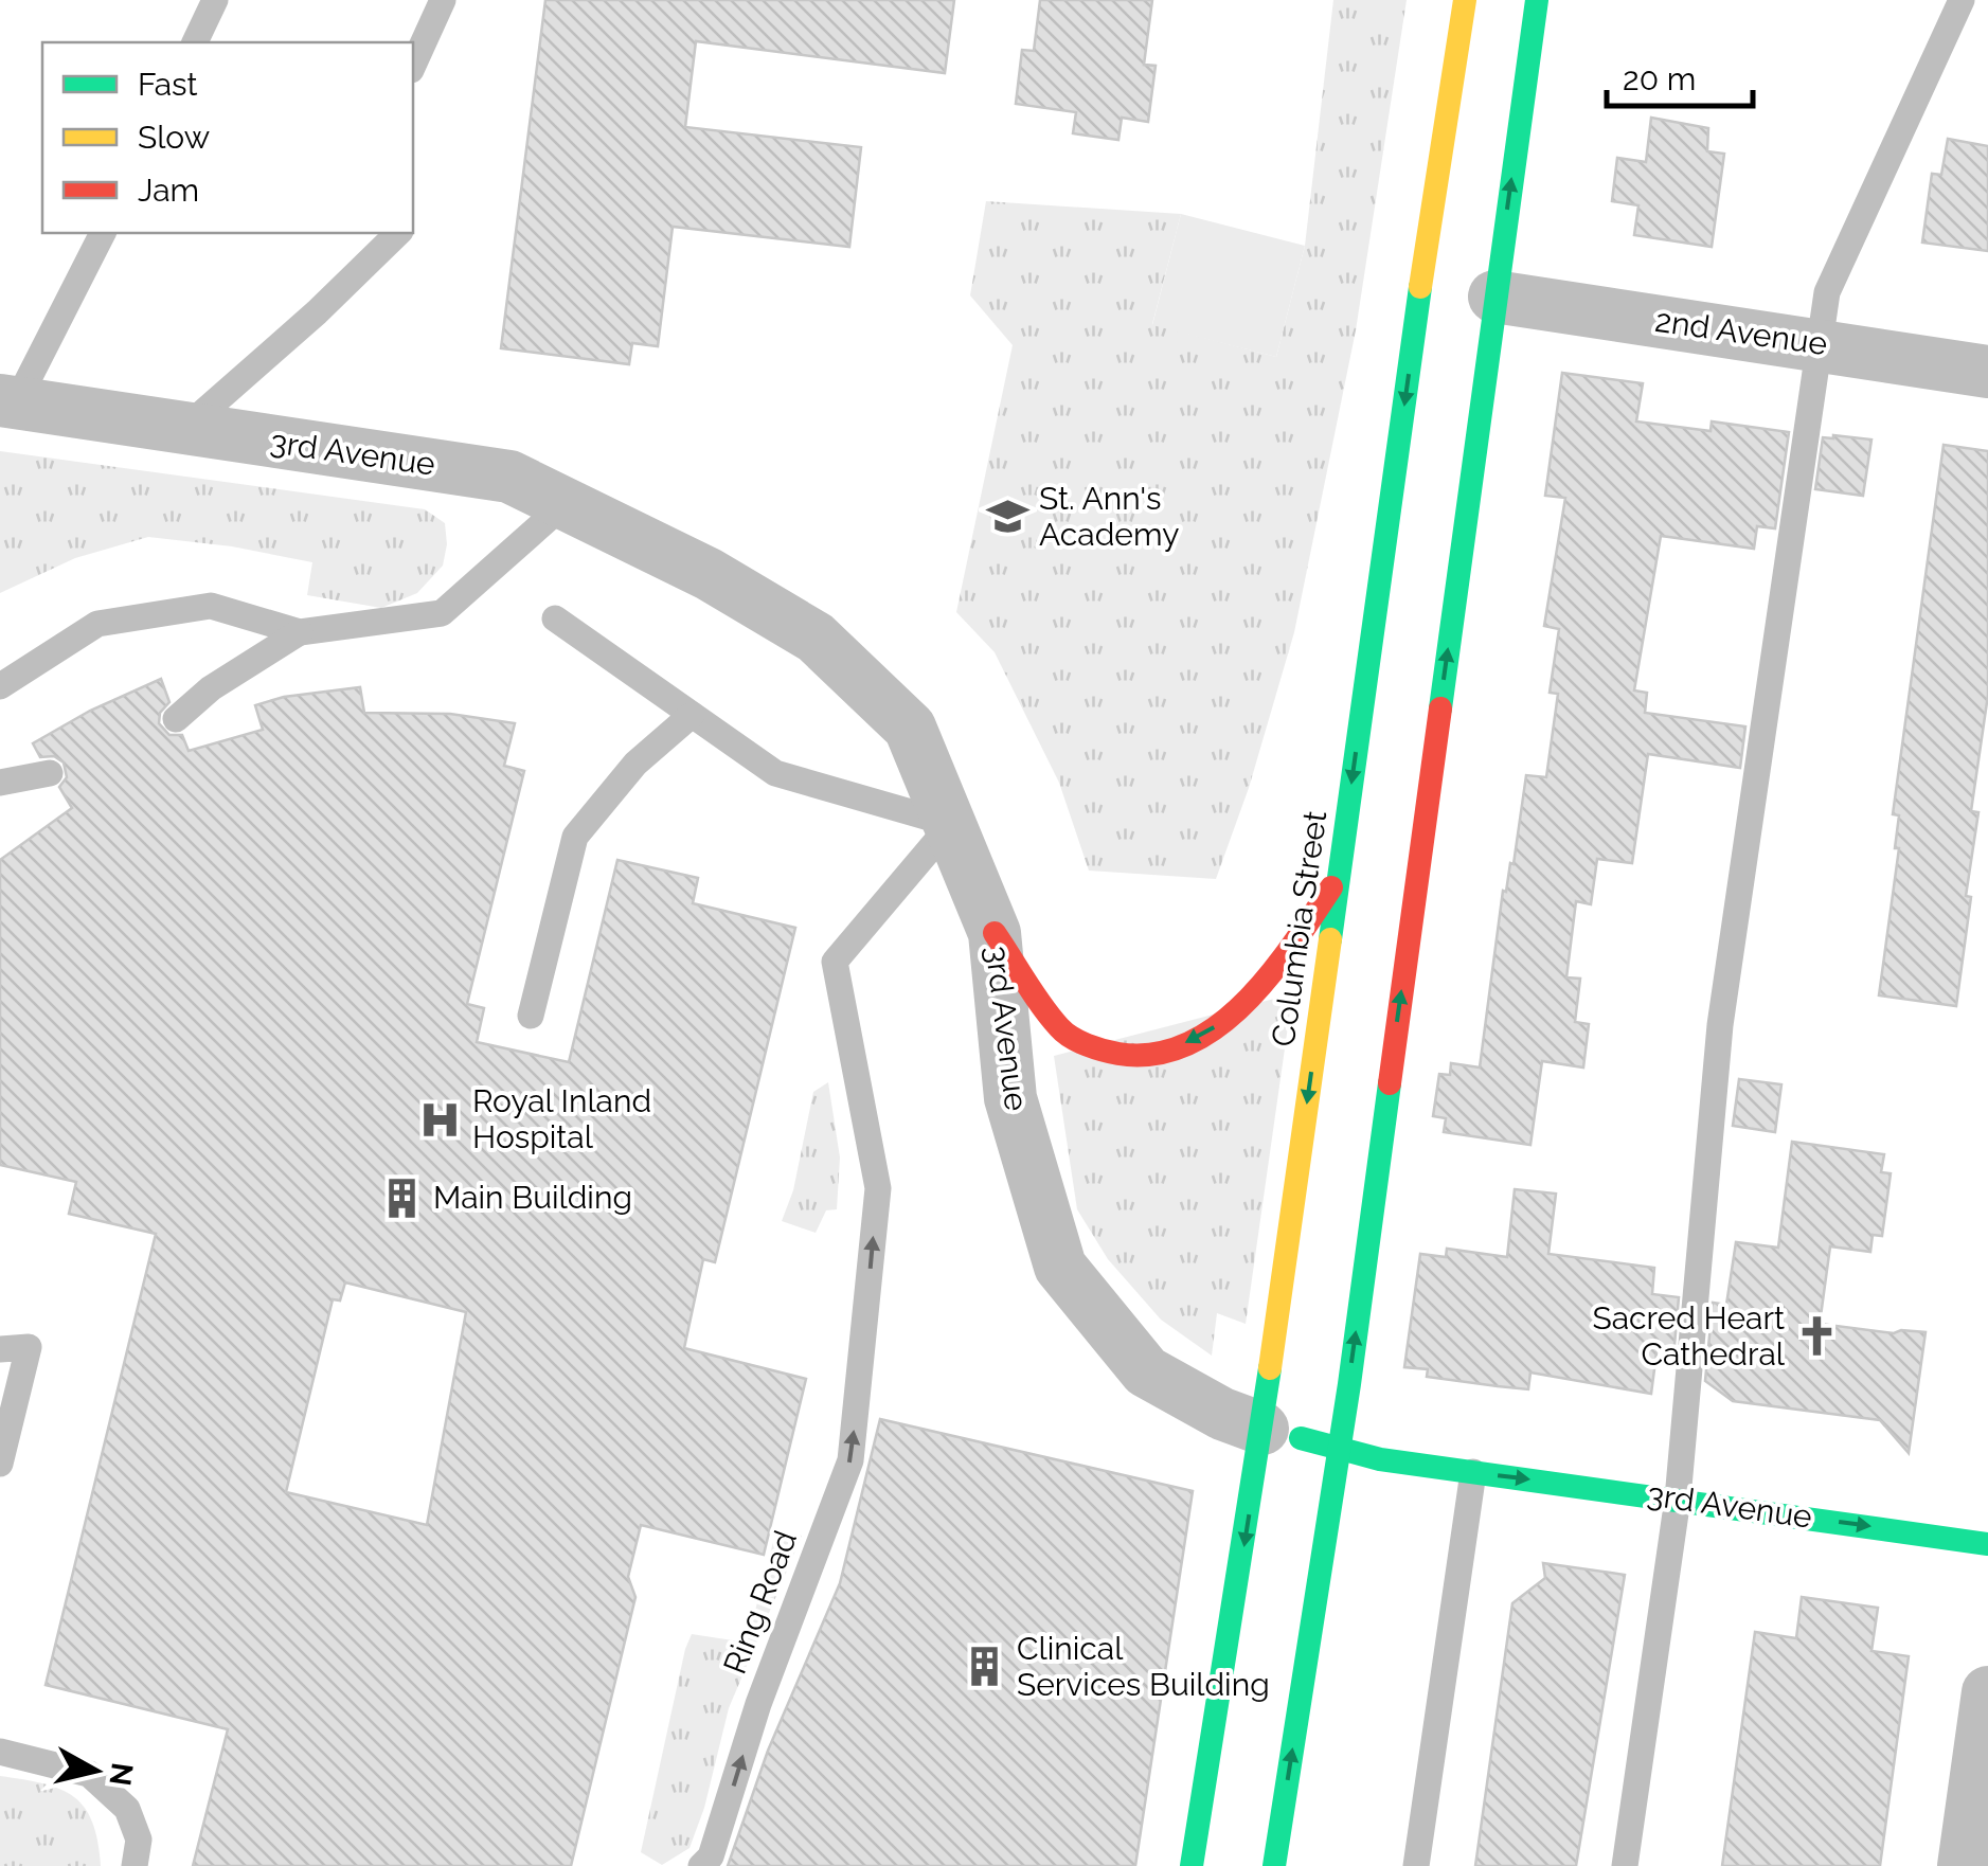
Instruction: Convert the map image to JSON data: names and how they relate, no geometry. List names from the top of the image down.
{
  "streets": {
    "main road": ["3rd Avenue", "Columbia Street"],
    "street": ["2nd Avenue"],
    "lane": ["Ring Road"]
  },
  "crossings": [
    ["3rd Avenue", "Columbia Street"],
    ["3rd Avenue", "Ring Road"]
  ],
  "one_way": ["Ring Road"],
  "places": {
    "school or university": ["St. Ann's Academy"],
    "hospital": ["Royal Inland Hospital"],
    "building": ["Main Building", "Clinical Services Building"],
    "church": ["Sacred Heart Cathedral"]
  },
  "legend": ["Fast", "Slow", "Jam"],
  "scale_bar": "20 m",
  "north": "right"
}
